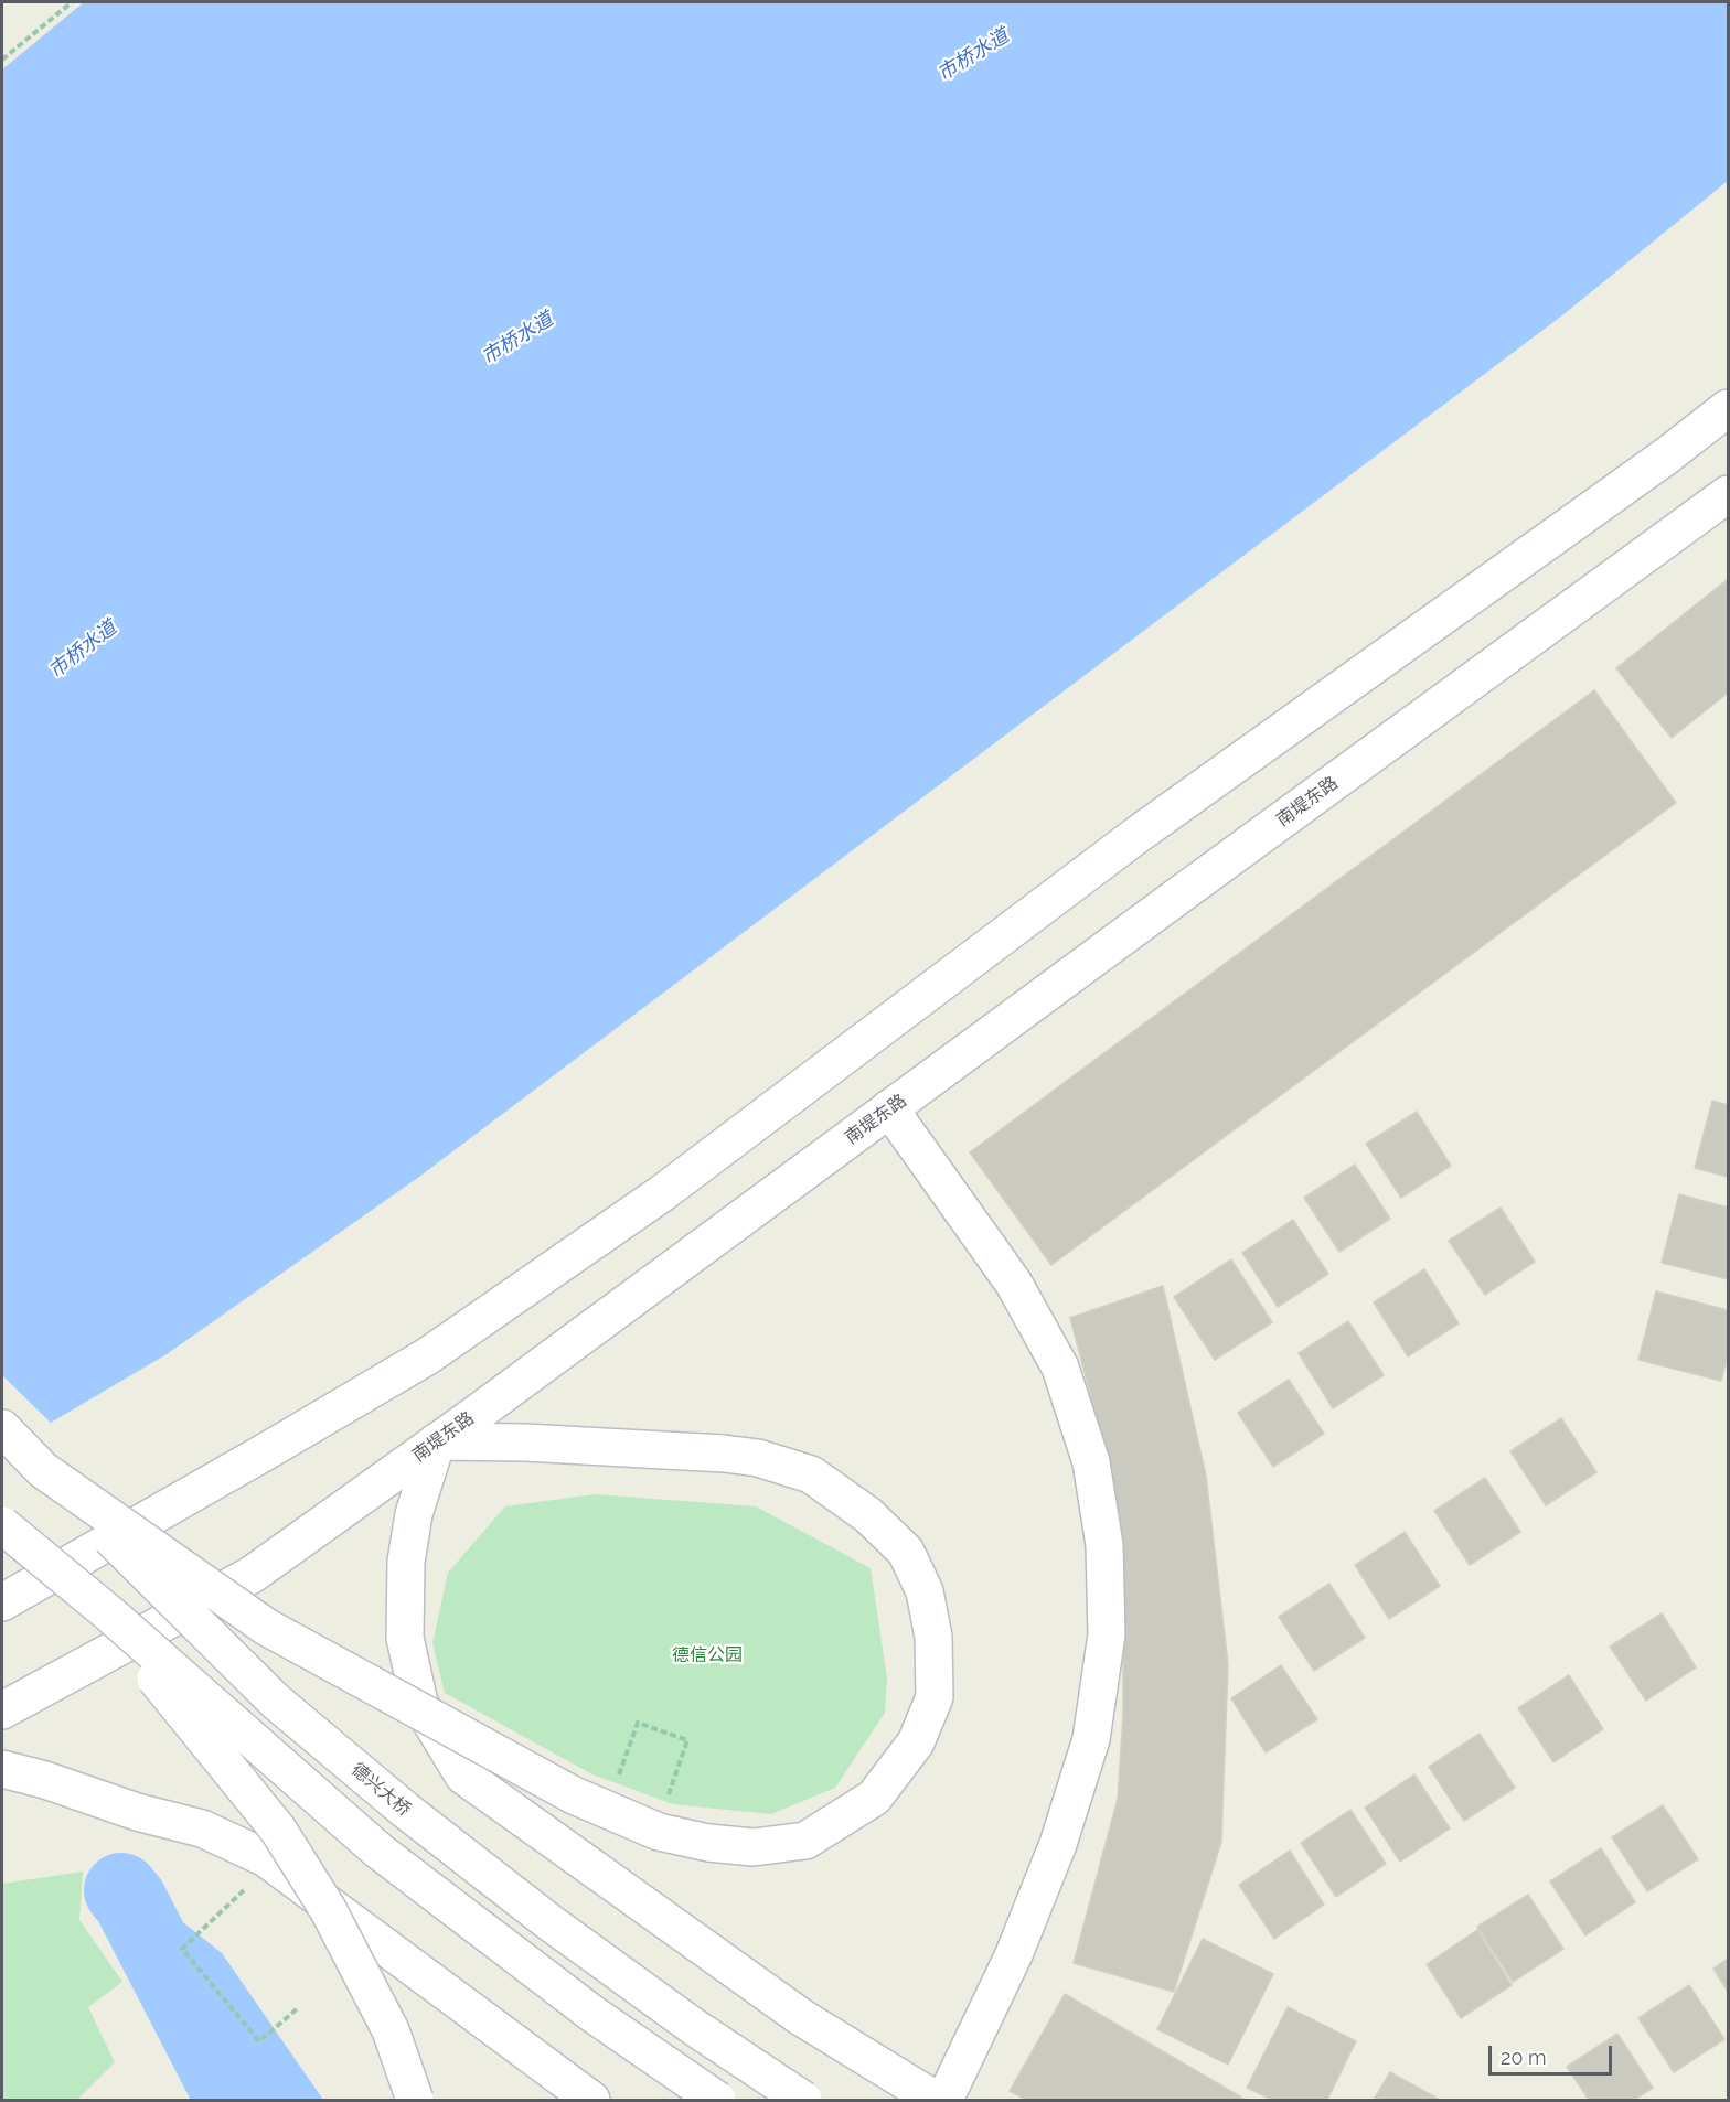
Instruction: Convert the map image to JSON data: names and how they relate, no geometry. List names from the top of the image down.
{
  "streets": {
    "main road": ["南堤东路", "德兴大桥"]
  },
  "water": ["市桥水道"],
  "parks": ["德信公园"],
  "scale_bar": "20 m"
}
